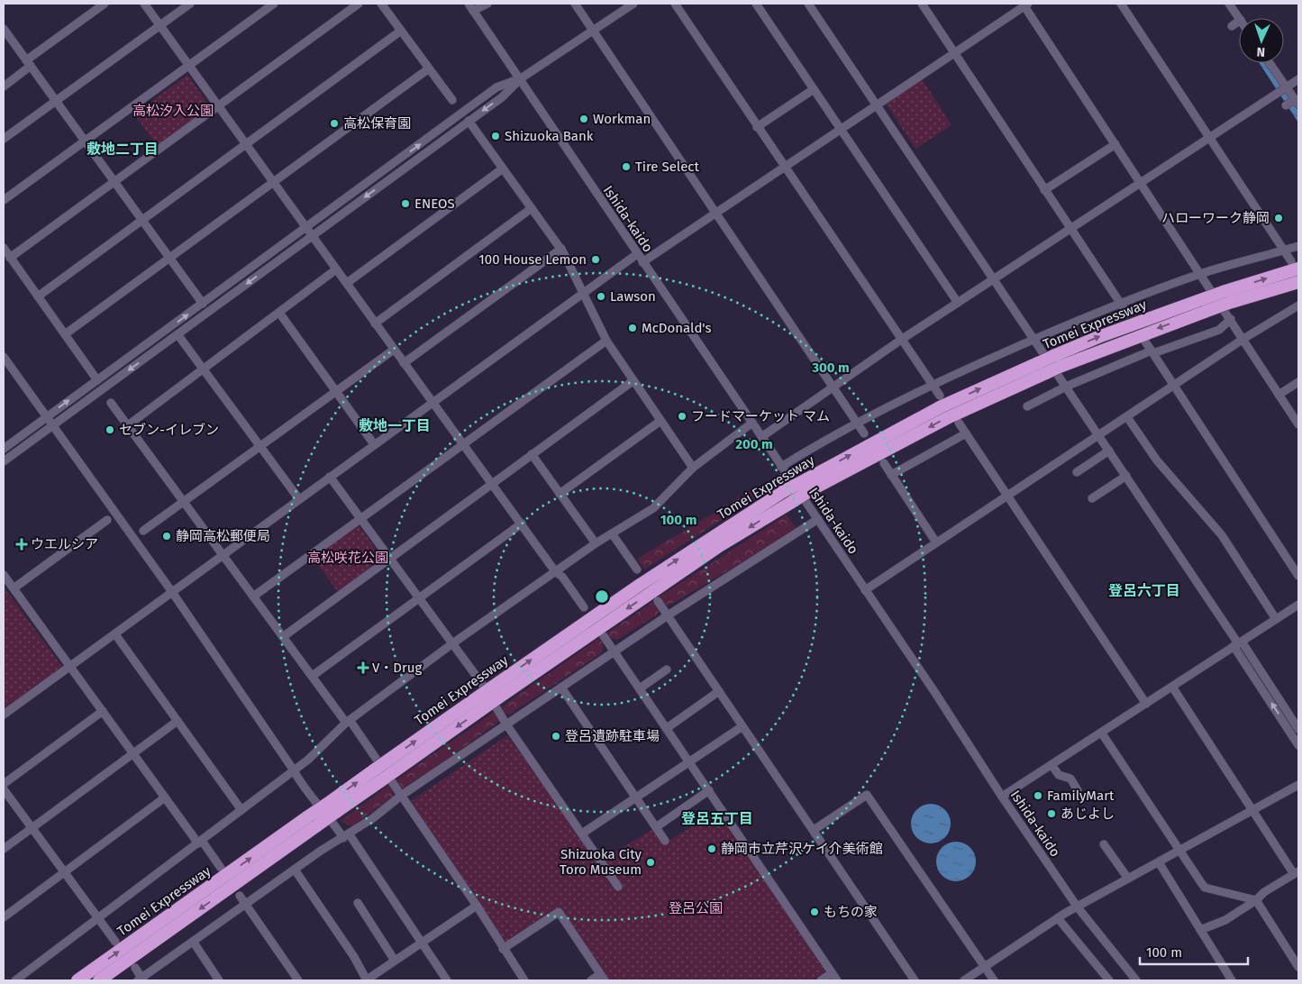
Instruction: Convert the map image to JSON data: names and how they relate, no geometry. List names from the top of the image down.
{
  "streets": {
    "highway": ["Tomei Expressway"],
    "street": ["Ishida-kaido"]
  },
  "districts": [
    "敷地二丁目",
    "敷地一丁目",
    "登呂六丁目",
    "登呂五丁目"
  ],
  "parks": ["高松汐入公園", "高松咲花公園", "登呂公園"],
  "places": {
    "other": [
      "Workman",
      "高松保育園",
      "Shizuoka Bank",
      "Tire Select",
      "ENEOS",
      "ハローワーク静岡",
      "100 House Lemon",
      "Lawson",
      "McDonald's",
      "フードマーケット マム",
      "セブン-イレブン",
      "静岡高松郵便局",
      "登呂遺跡駐車場",
      "FamilyMart",
      "あじよし",
      "静岡市立芹沢ケイ介美術館",
      "Shizuoka City Toro Museum",
      "もちの家"
    ],
    "health": ["ウエルシア", "V・Drug"]
  },
  "scale_bar": "100 m",
  "north": "bottom",
  "rings": ["300 m", "200 m", "100 m"]
}
